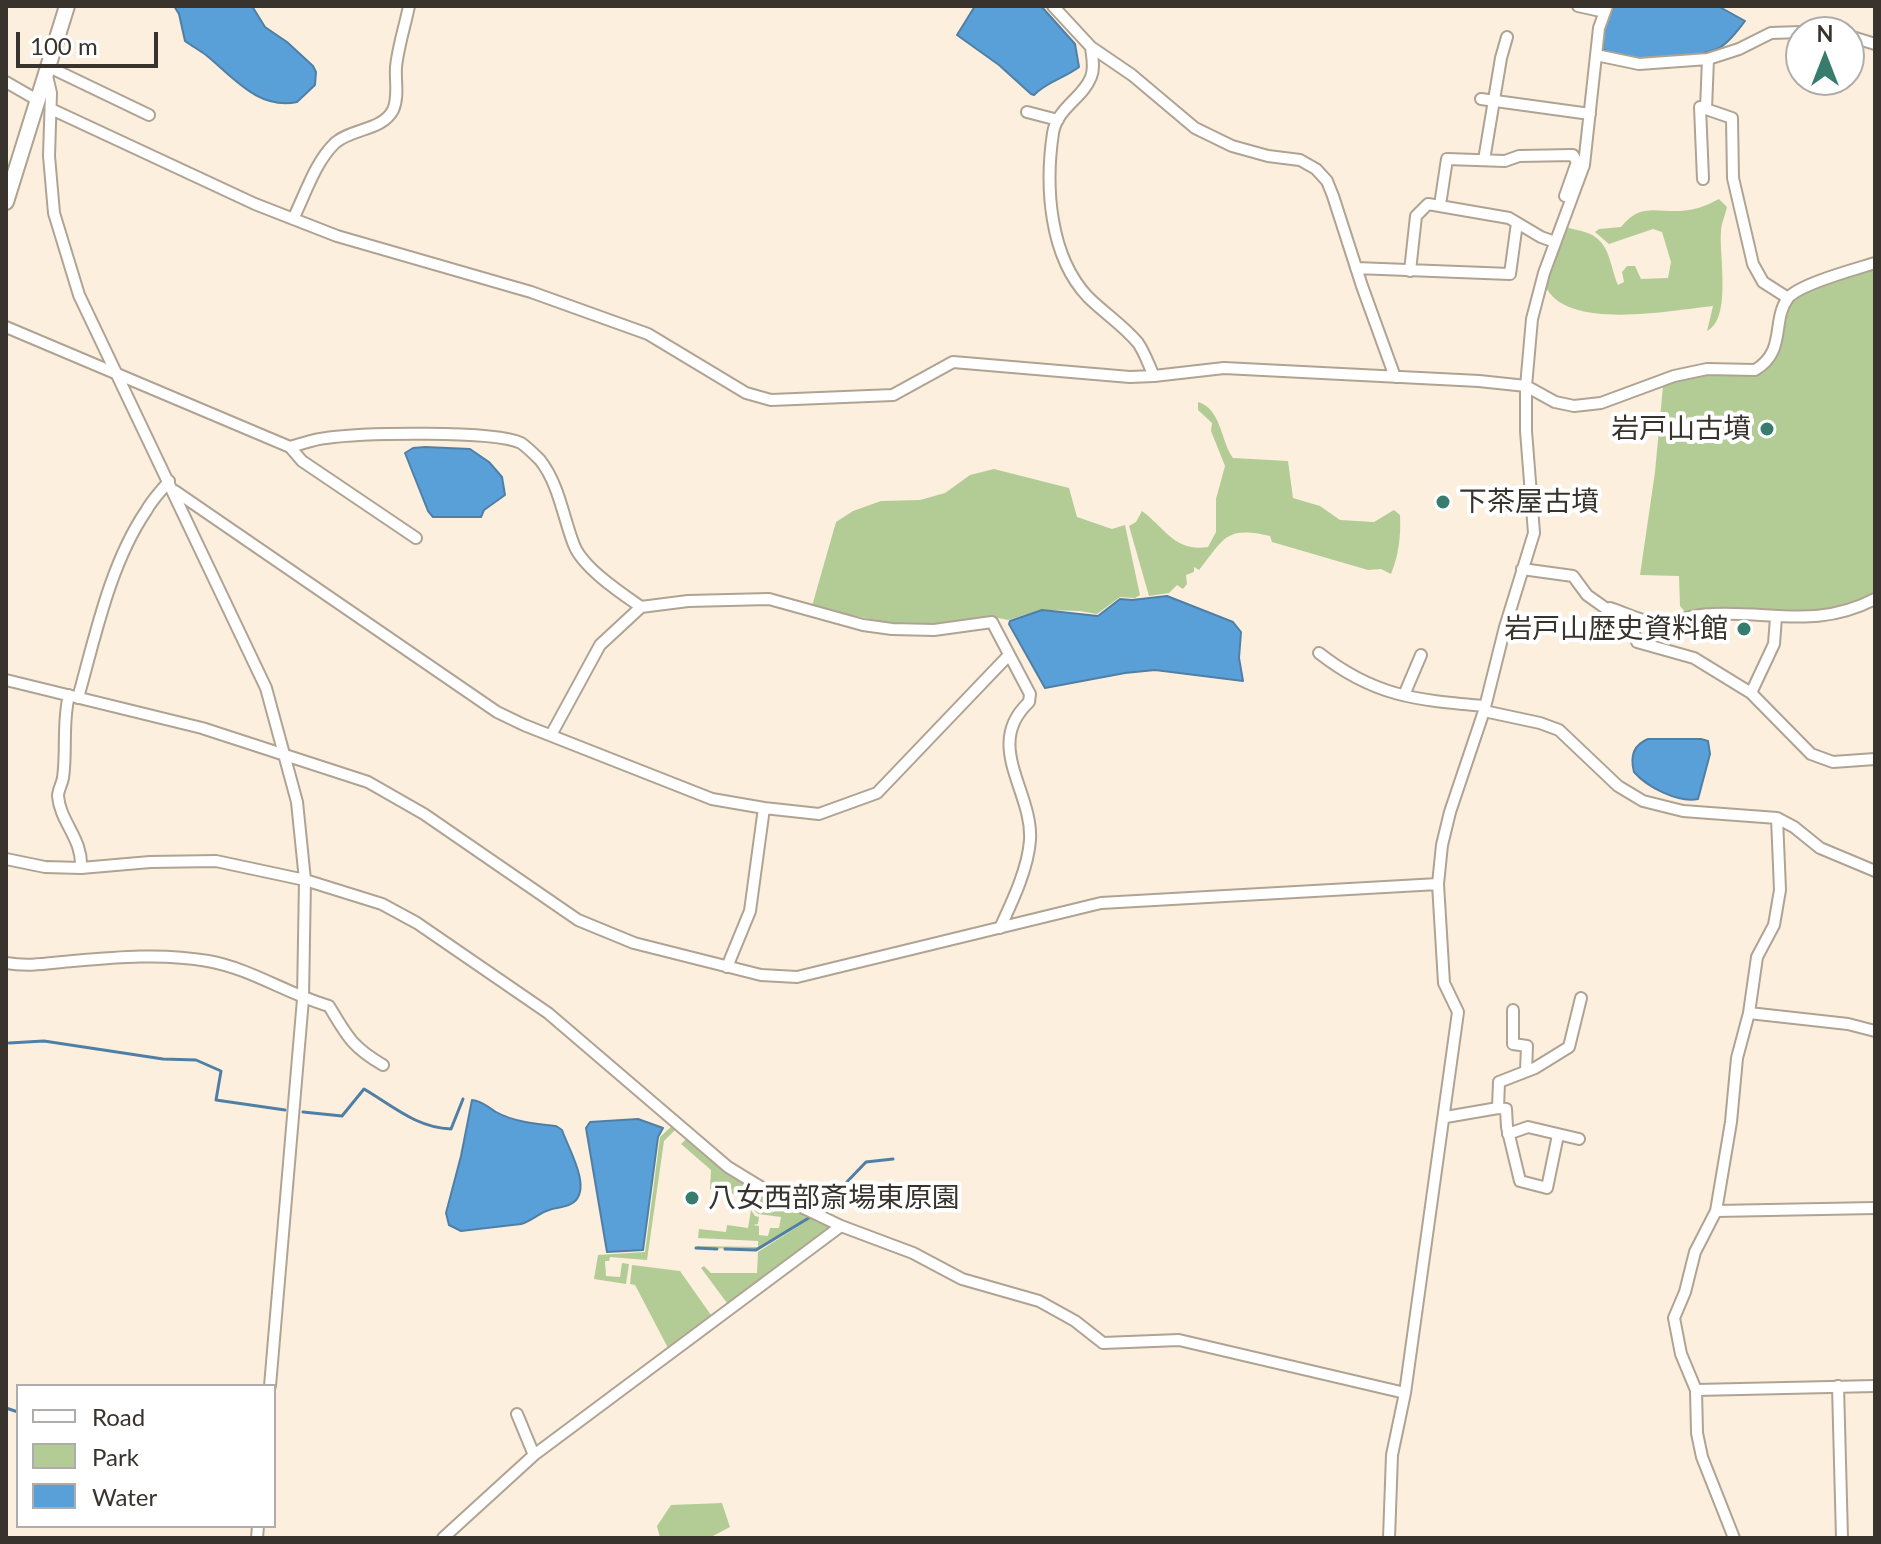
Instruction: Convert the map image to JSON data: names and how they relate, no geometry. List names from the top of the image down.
{
  "places": [
    "岩戸山古墳",
    "下茶屋古墳",
    "岩戸山歴史資料館",
    "八女西部斎場東原園"
  ],
  "legend": ["Road", "Park", "Water"],
  "scale_bar": "100 m",
  "north": "top"
}
